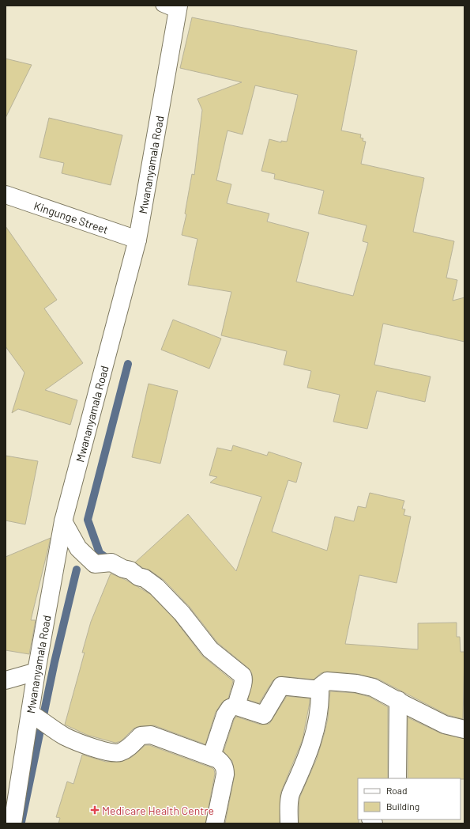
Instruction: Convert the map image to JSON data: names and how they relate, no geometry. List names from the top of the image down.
{
  "streets": {
    "street": ["Mwananyamala Road", "Kingunge Street"]
  },
  "crossings": [
    ["Mwananyamala Road", "Kingunge Street"]
  ],
  "places": {
    "health": ["Medicare Health Centre"]
  },
  "legend": ["Road", "Building"]
}
